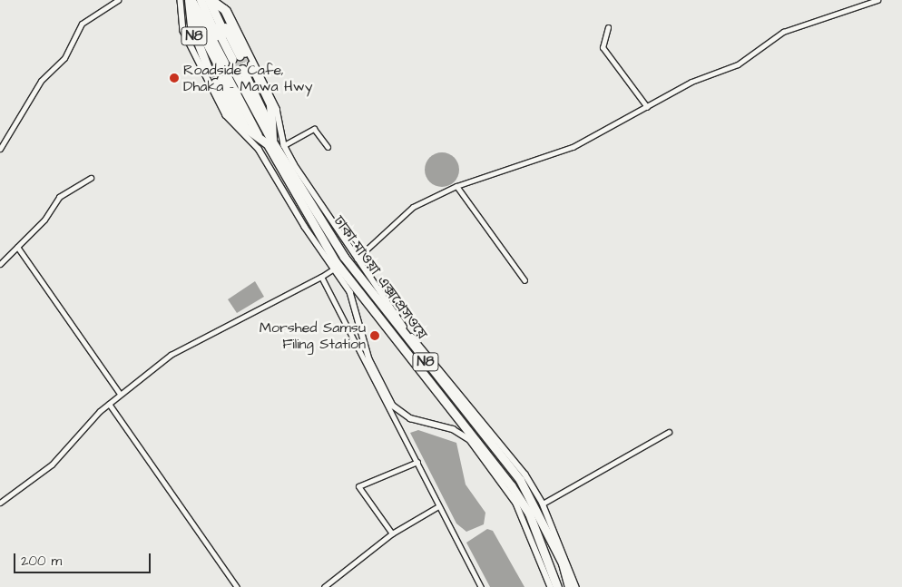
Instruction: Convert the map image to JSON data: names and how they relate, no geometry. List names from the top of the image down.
{
  "streets": {
    "highway": ["N8", "ঢাকা-মাওয়া এক্সপ্রেসওয়ে"]
  },
  "places": ["Roadside Cafe, Dhaka - Mawa Hwy", "Morshed Samsu Filing Station"],
  "scale_bar": "200 m"
}
